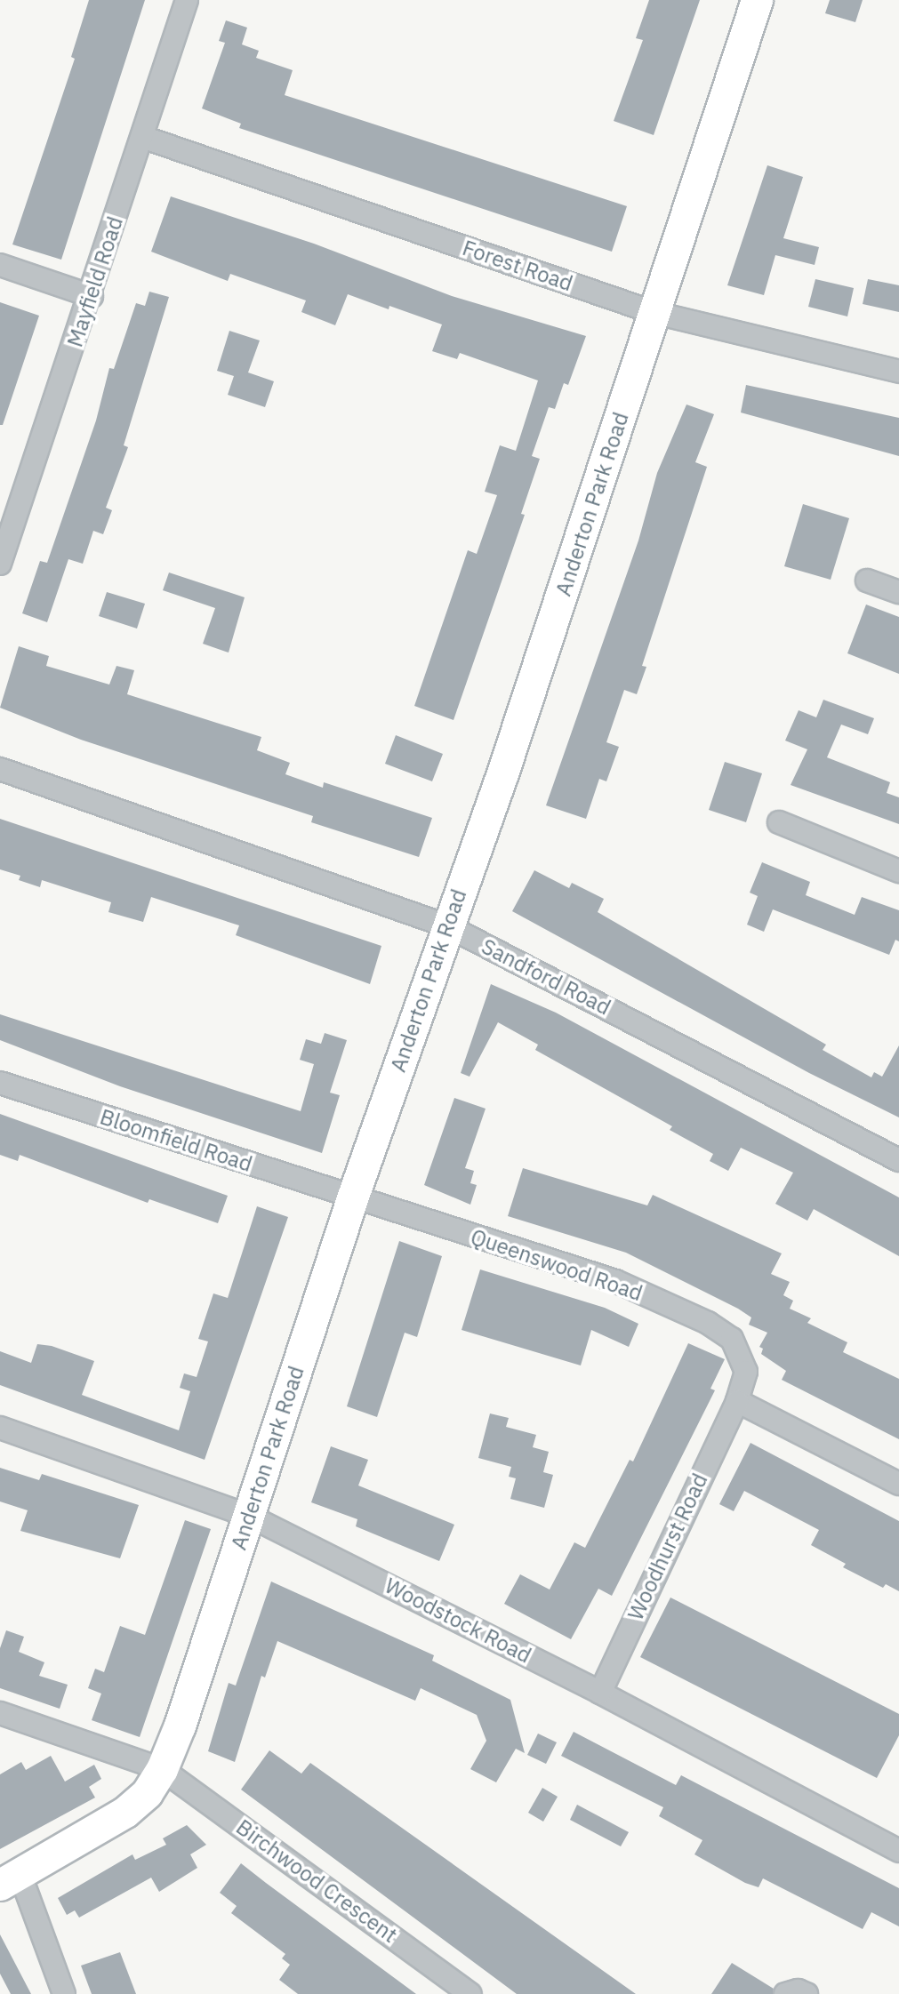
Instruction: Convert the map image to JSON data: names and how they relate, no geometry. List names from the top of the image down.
{
  "streets": {
    "street": [
      "Forest Road",
      "Mayfield Road",
      "Anderton Park Road",
      "Sandford Road",
      "Bloomfield Road",
      "Queenswood Road",
      "Woodhurst Road",
      "Woodstock Road",
      "Birchwood Crescent"
    ]
  },
  "crossings": [
    ["Forest Road", "Mayfield Road"],
    ["Forest Road", "Anderton Park Road"],
    ["Anderton Park Road", "Sandford Road"],
    ["Anderton Park Road", "Bloomfield Road"],
    ["Anderton Park Road", "Queenswood Road"],
    ["Anderton Park Road", "Woodstock Road"],
    ["Anderton Park Road", "Birchwood Crescent"],
    ["Bloomfield Road", "Queenswood Road"],
    ["Queenswood Road", "Woodhurst Road"],
    ["Woodhurst Road", "Woodstock Road"]
  ]
}
